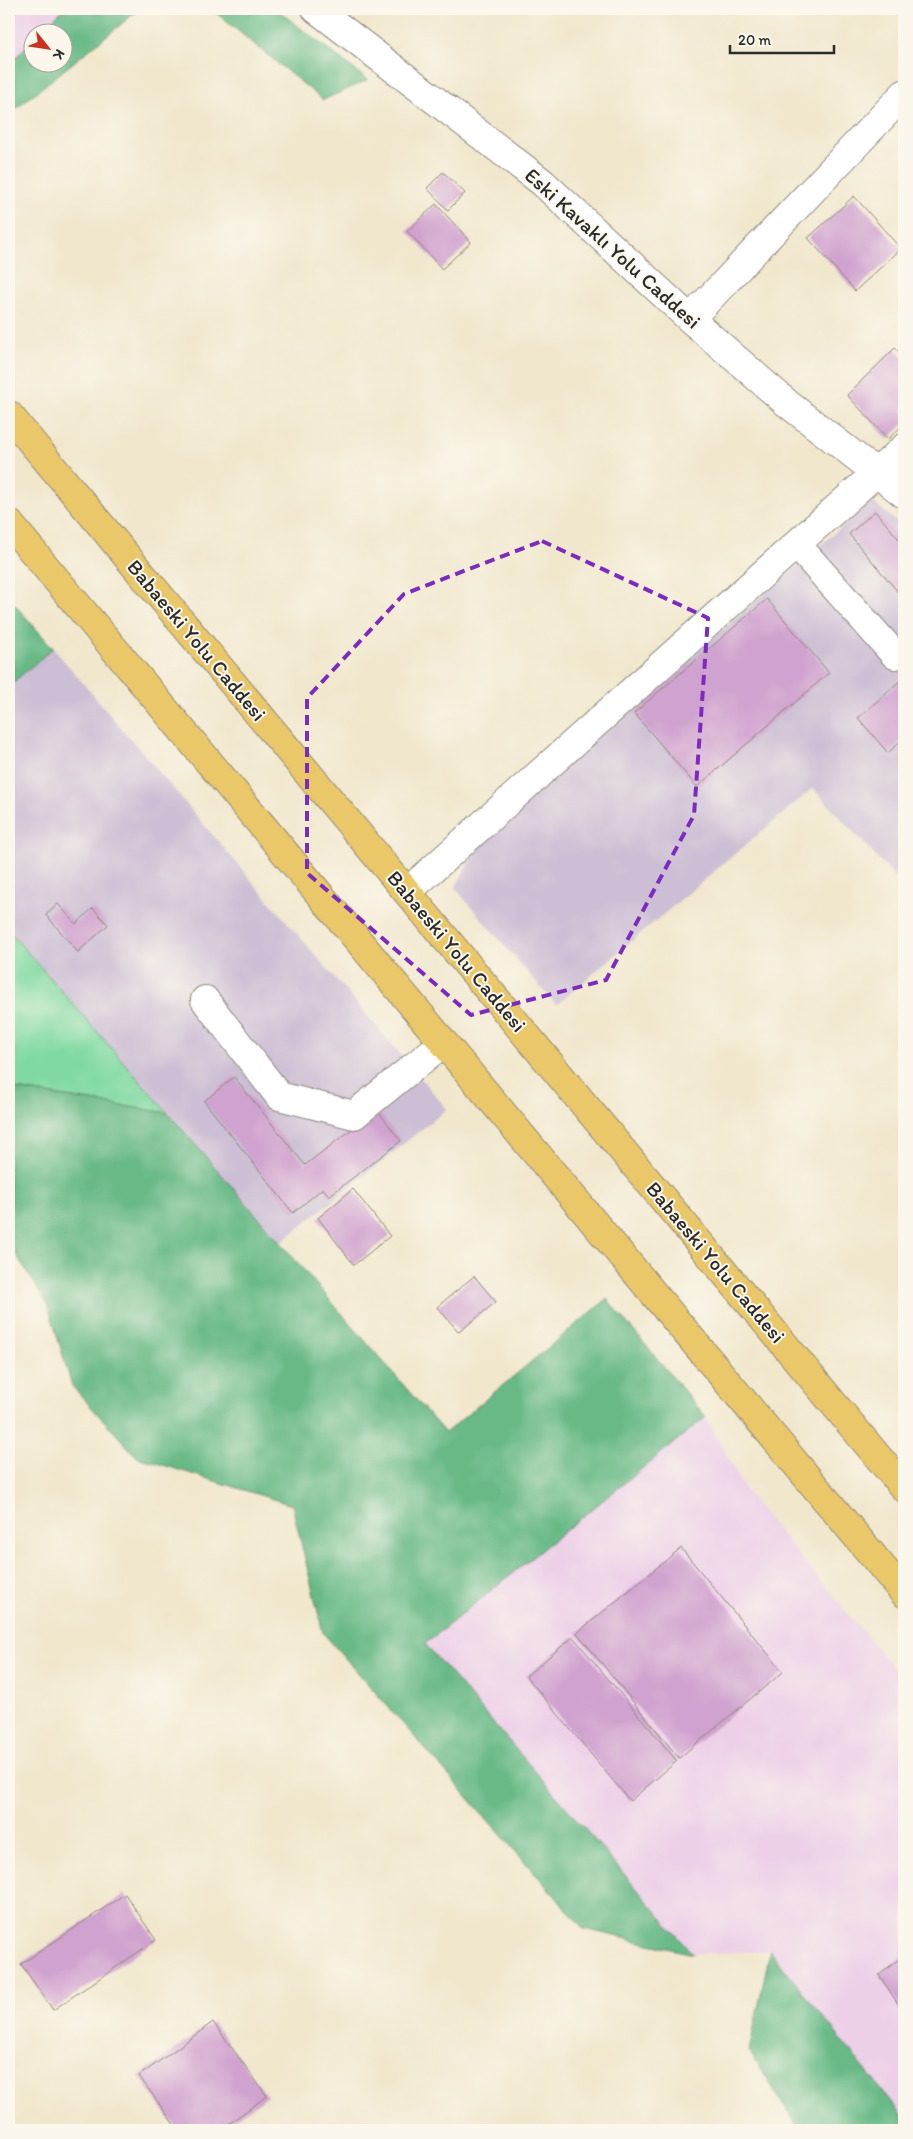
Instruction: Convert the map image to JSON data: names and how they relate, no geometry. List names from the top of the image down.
{
  "streets": {
    "highway": ["Babaeski Yolu Caddesi"],
    "street": ["Eski Kavaklı Yolu Caddesi"]
  },
  "scale_bar": "20 m",
  "north": "bottom right"
}
